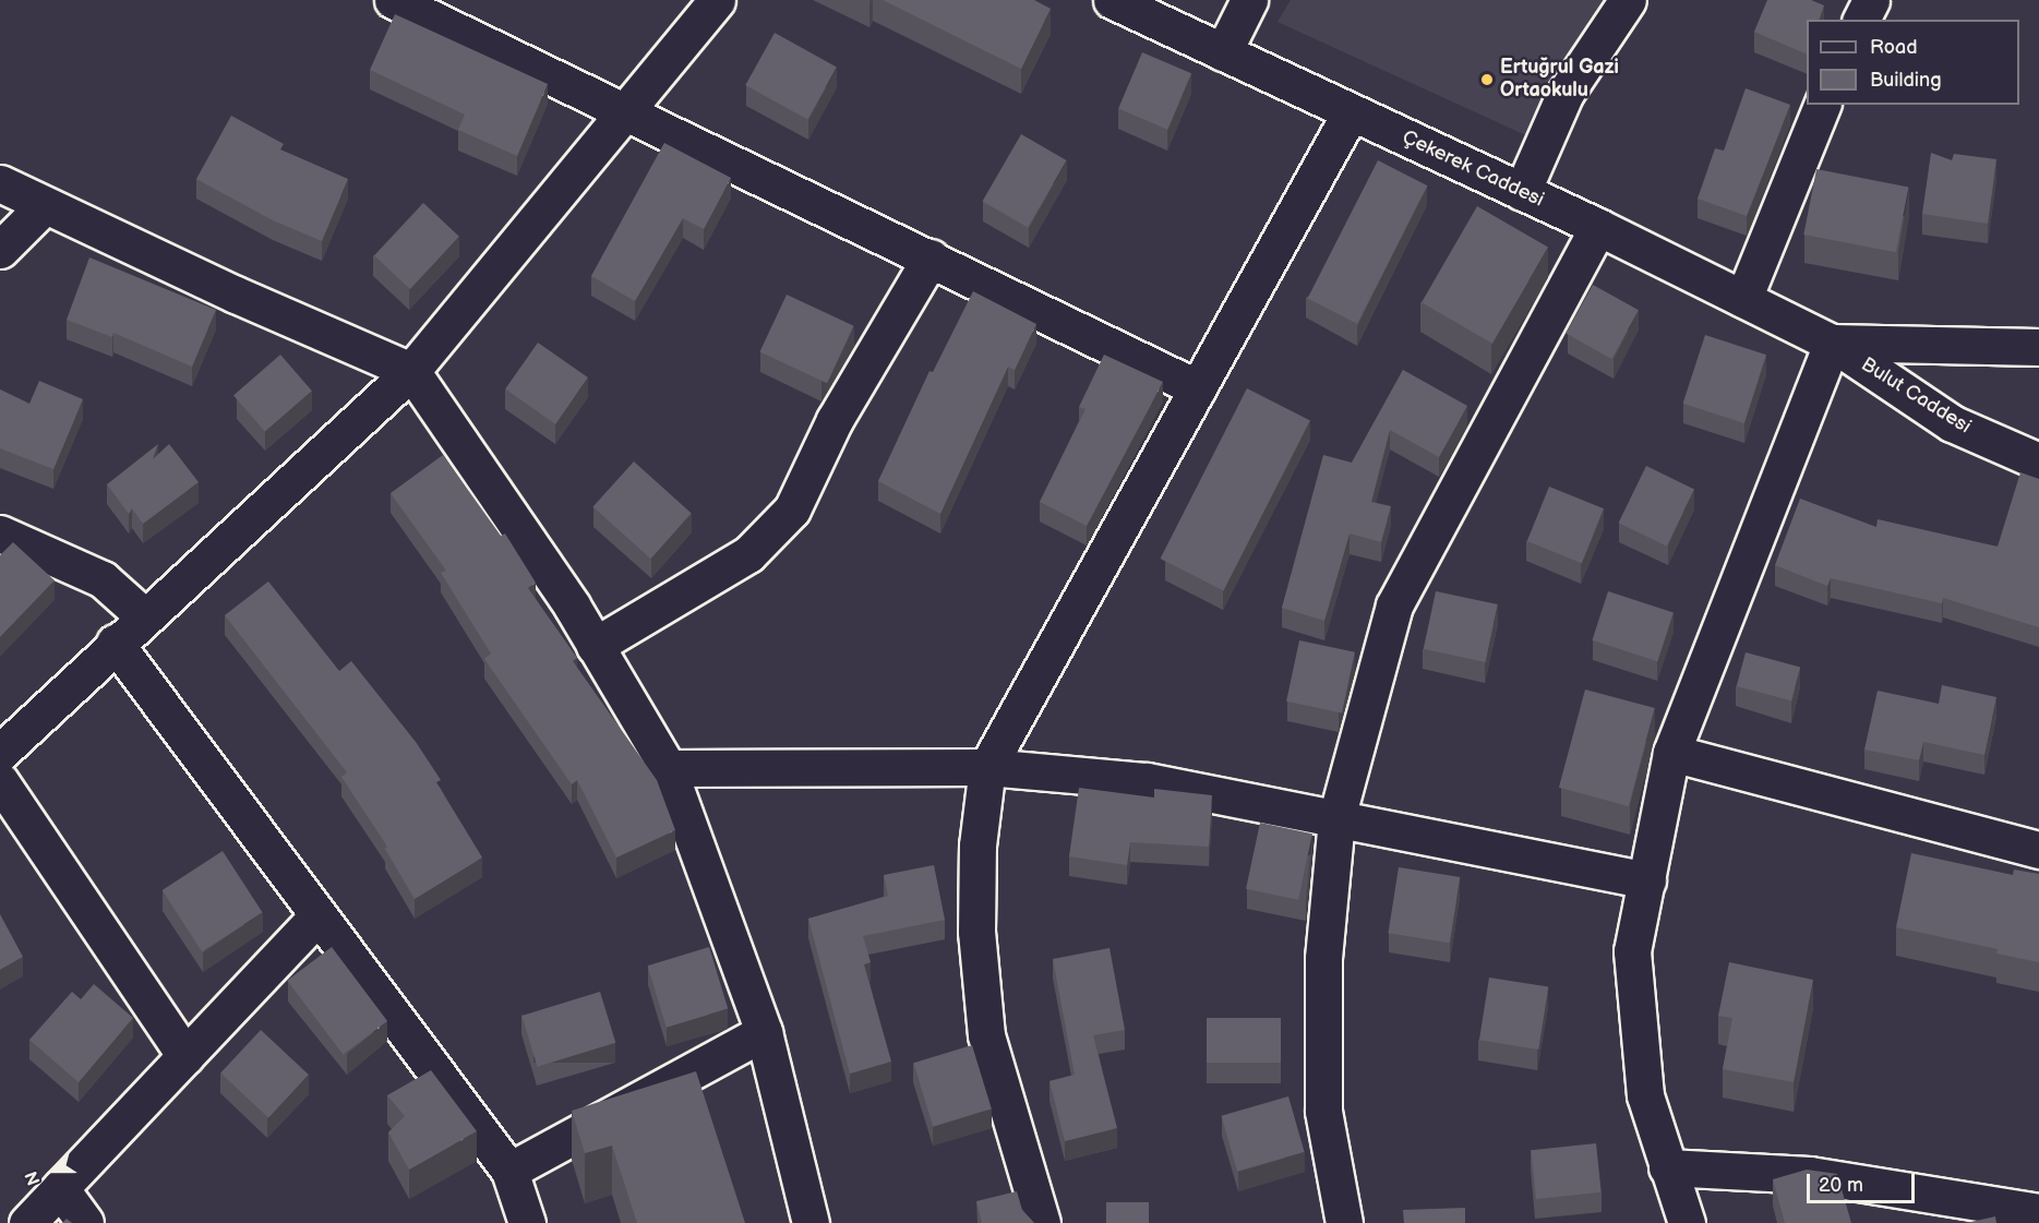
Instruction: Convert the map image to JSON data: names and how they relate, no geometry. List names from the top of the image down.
{
  "streets": {
    "street": ["Çekerek Caddesi", "Bulut Caddesi"]
  },
  "crossings": [
    ["Çekerek Caddesi", "Bulut Caddesi"]
  ],
  "places": ["Ertuğrul Gazi Ortaokulu"],
  "legend": ["Road", "Building"],
  "scale_bar": "20 m",
  "north": "left"
}
